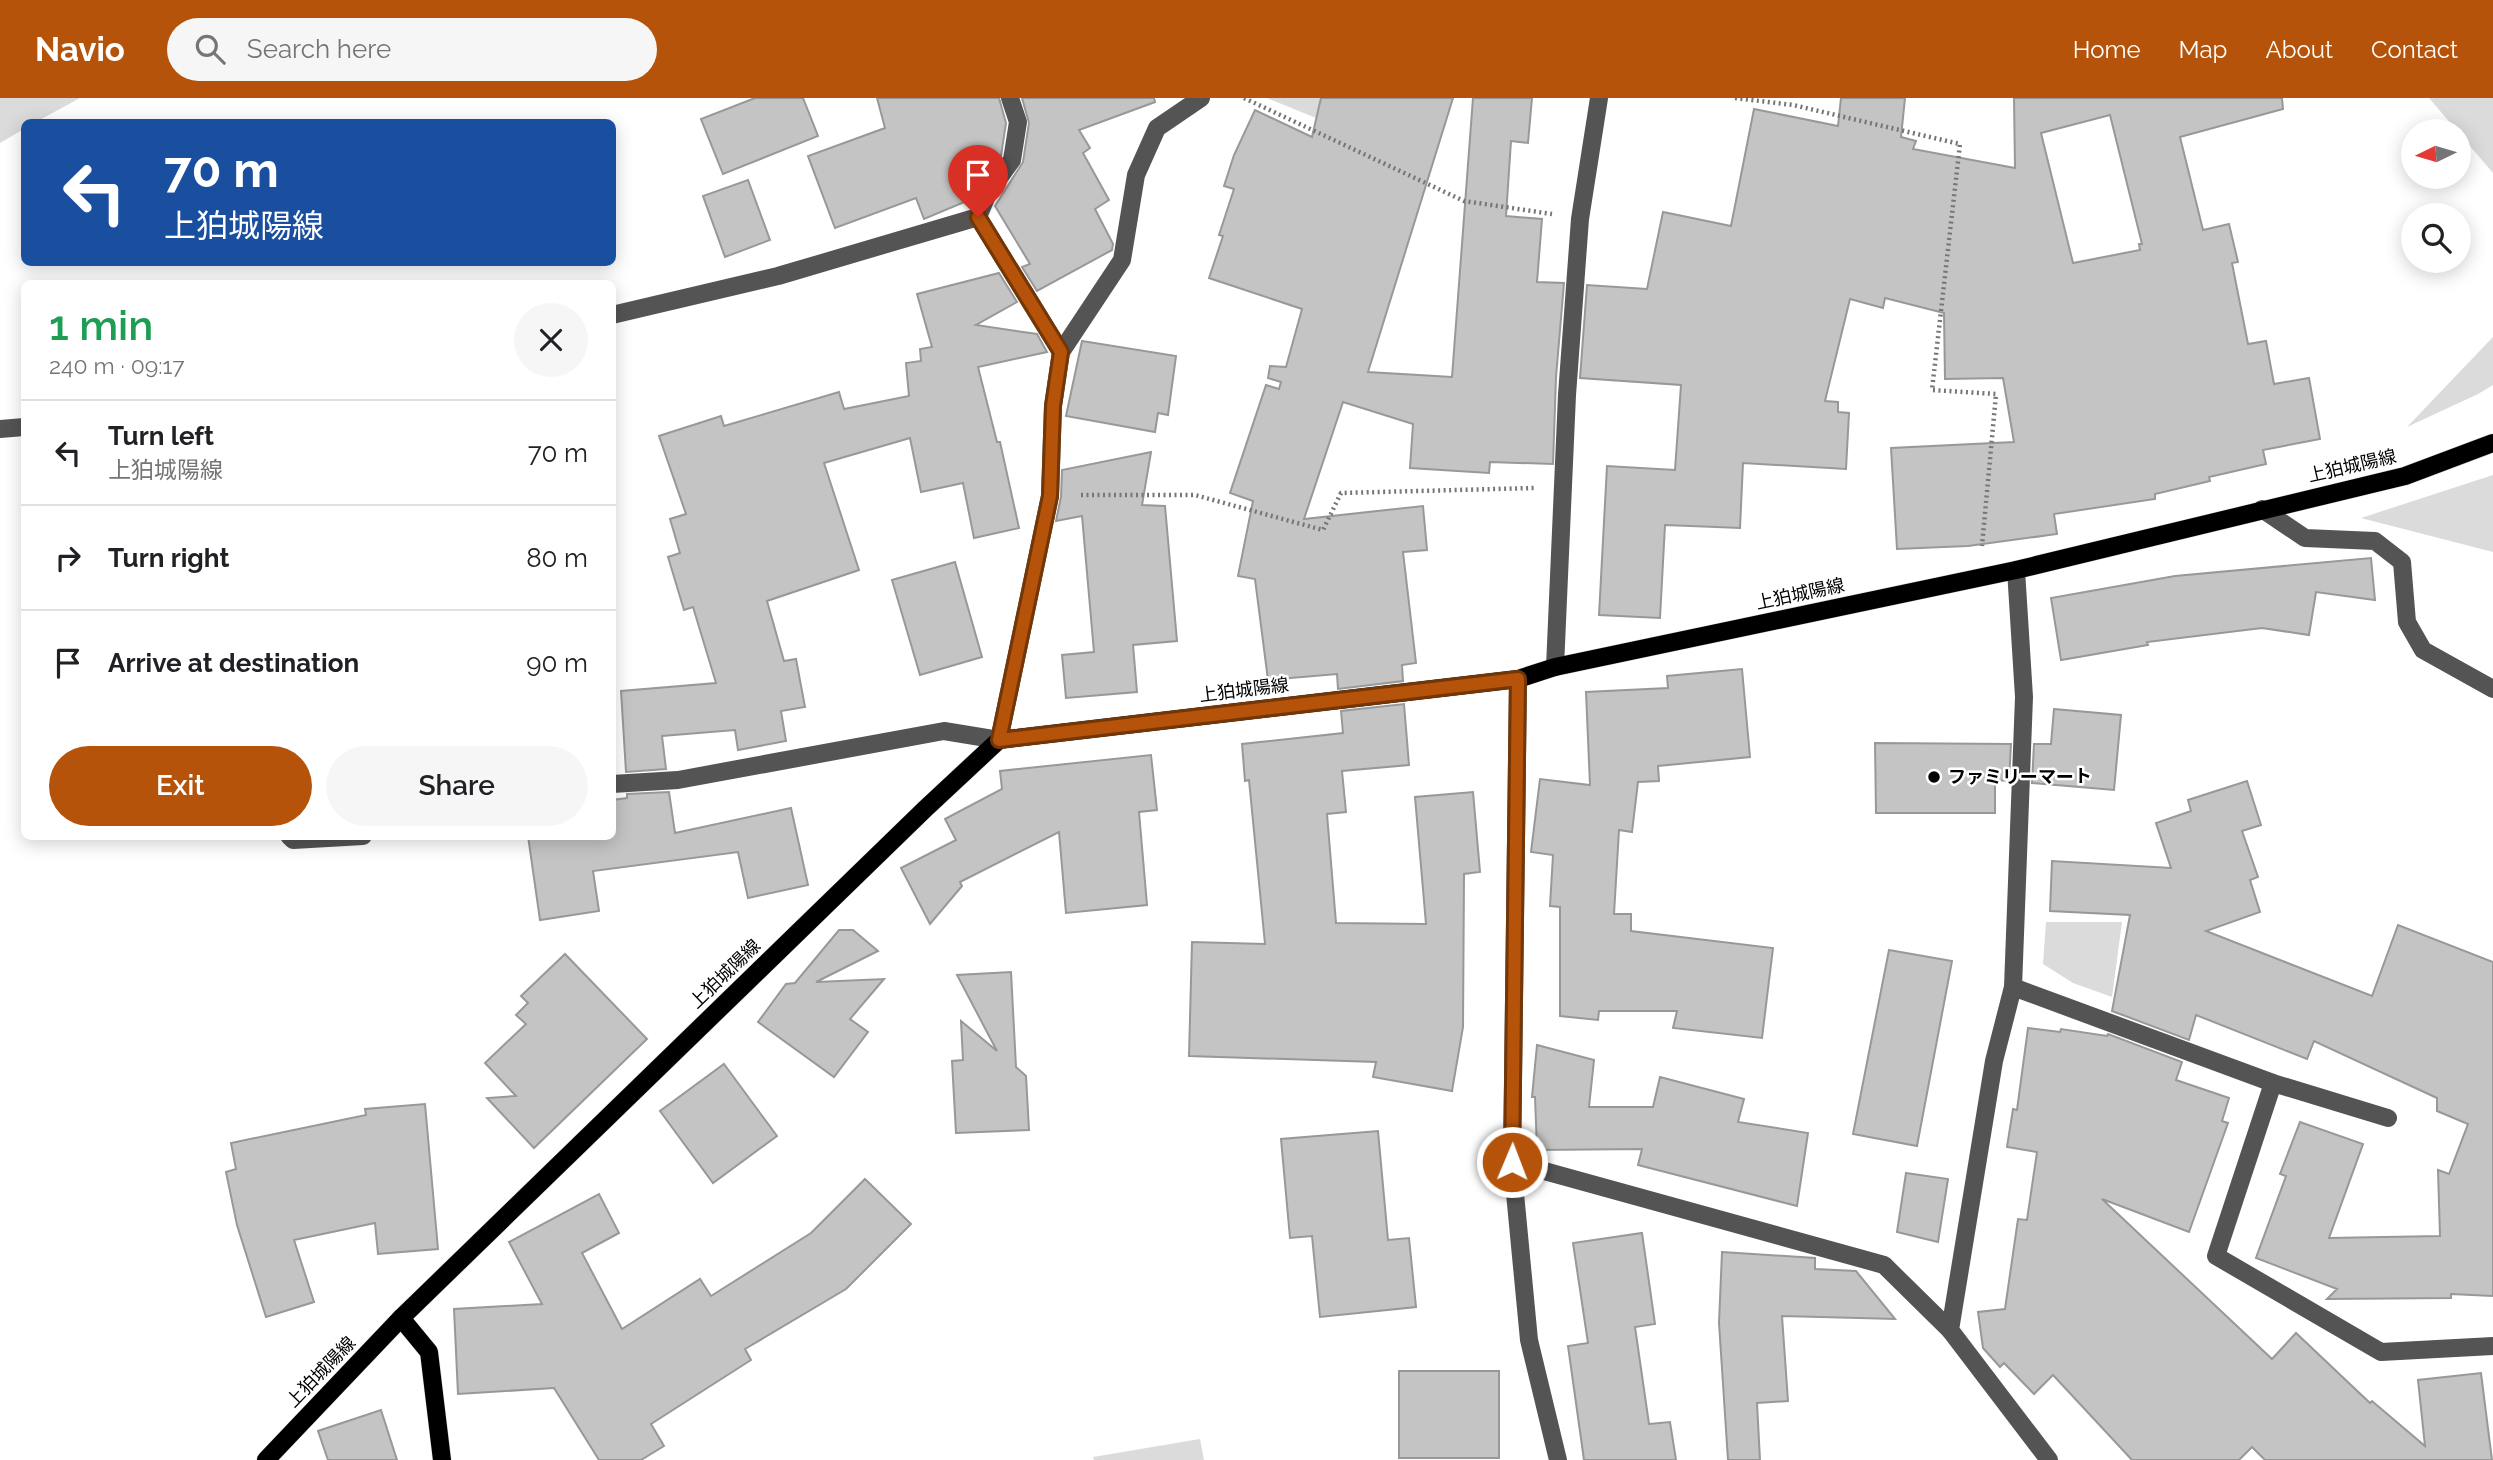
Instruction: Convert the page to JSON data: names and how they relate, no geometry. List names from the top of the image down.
{
  "streets": {
    "main road": ["上狛城陽線"]
  },
  "places": ["ファミリーマート"],
  "north": "left",
  "page": {
    "header": "Navio",
    "search": "Search here",
    "nav": [
      "Home",
      "Map",
      "About",
      "Contact"
    ],
    "turn": ["70 m", "上狛城陽線"],
    "heading": ["1 min", "240 m · 09:17"],
    "list": [
      {
        "name": "Turn left",
        "note": "上狛城陽線",
        "value": "70 m"
      },
      {
        "name": "Turn right",
        "value": "80 m"
      },
      {
        "name": "Arrive at destination",
        "value": "90 m"
      }
    ],
    "buttons": ["Exit", "Share"]
  }
}
